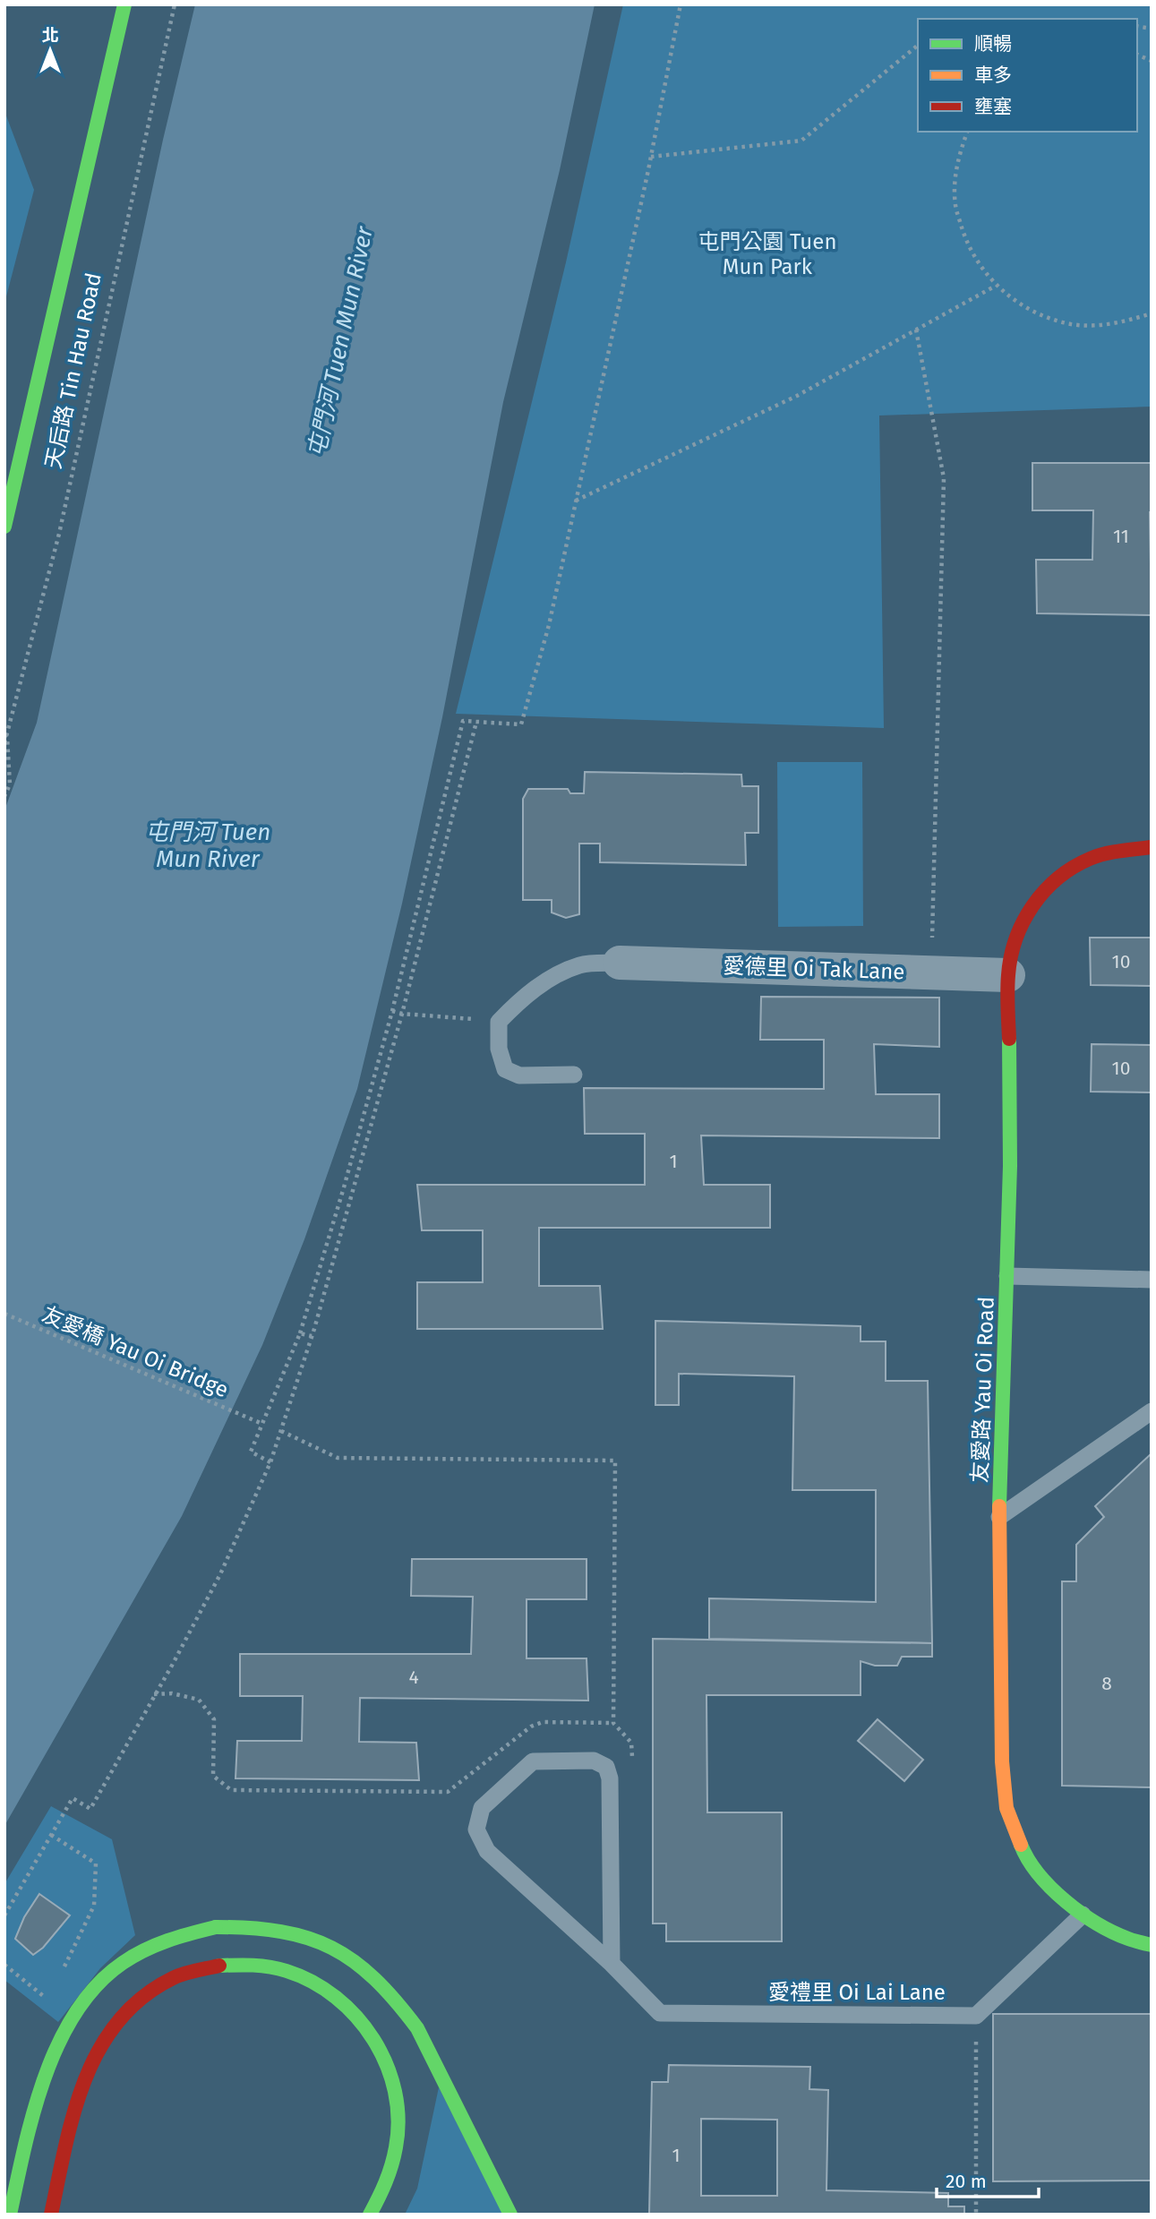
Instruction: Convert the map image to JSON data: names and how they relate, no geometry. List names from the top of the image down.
{
  "streets": {
    "street": ["天后路 Tin Hau Road", "愛德里 Oi Tak Lane", "友愛路 Yau Oi Road"],
    "lane": ["愛禮里 Oi Lai Lane"],
    "path": ["友愛橋 Yau Oi Bridge"]
  },
  "crossings": [
    ["愛德里 Oi Tak Lane", "友愛路 Yau Oi Road"],
    ["友愛路 Yau Oi Road", "愛禮里 Oi Lai Lane"]
  ],
  "water": ["屯門河 Tuen Mun River"],
  "parks": ["屯門公園 Tuen Mun Park"],
  "house_numbers": [
    "11",
    "10",
    "10",
    "1",
    "4",
    "8",
    "1"
  ],
  "legend": ["順暢", "車多", "壅塞"],
  "scale_bar": "20 m",
  "north": "top"
}
